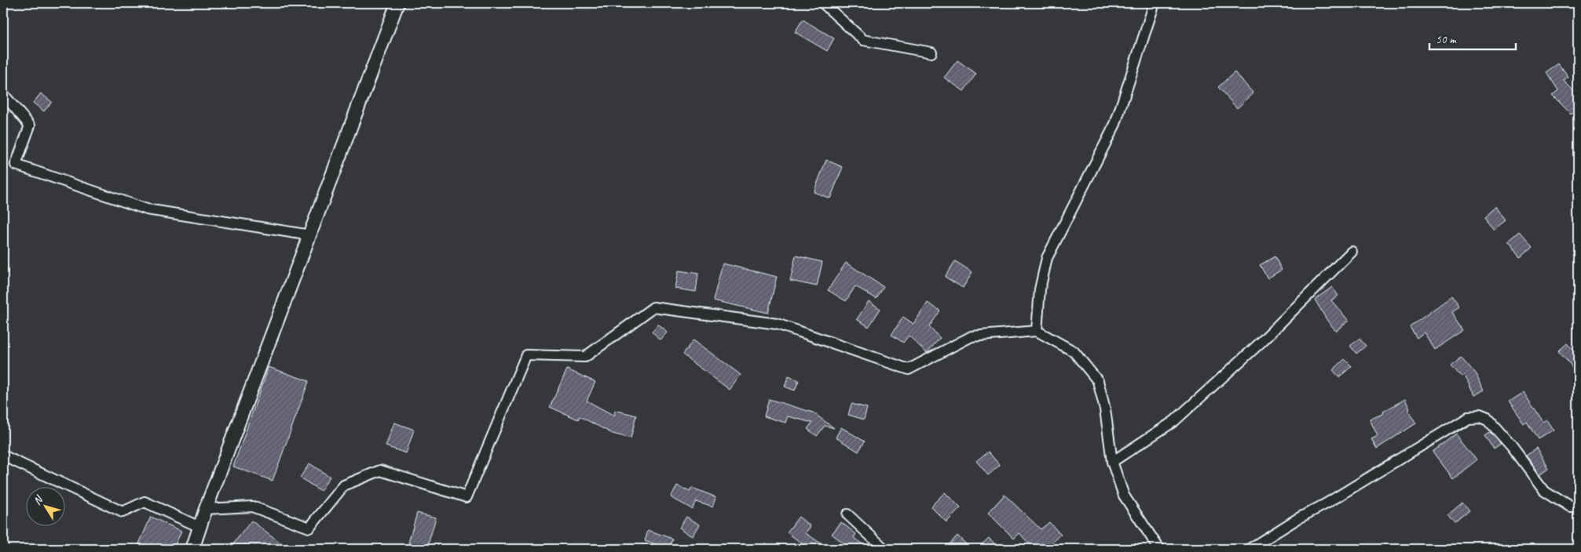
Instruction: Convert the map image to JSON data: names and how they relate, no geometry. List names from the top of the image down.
{
  "scale_bar": "50 m",
  "north": "top left"
}
